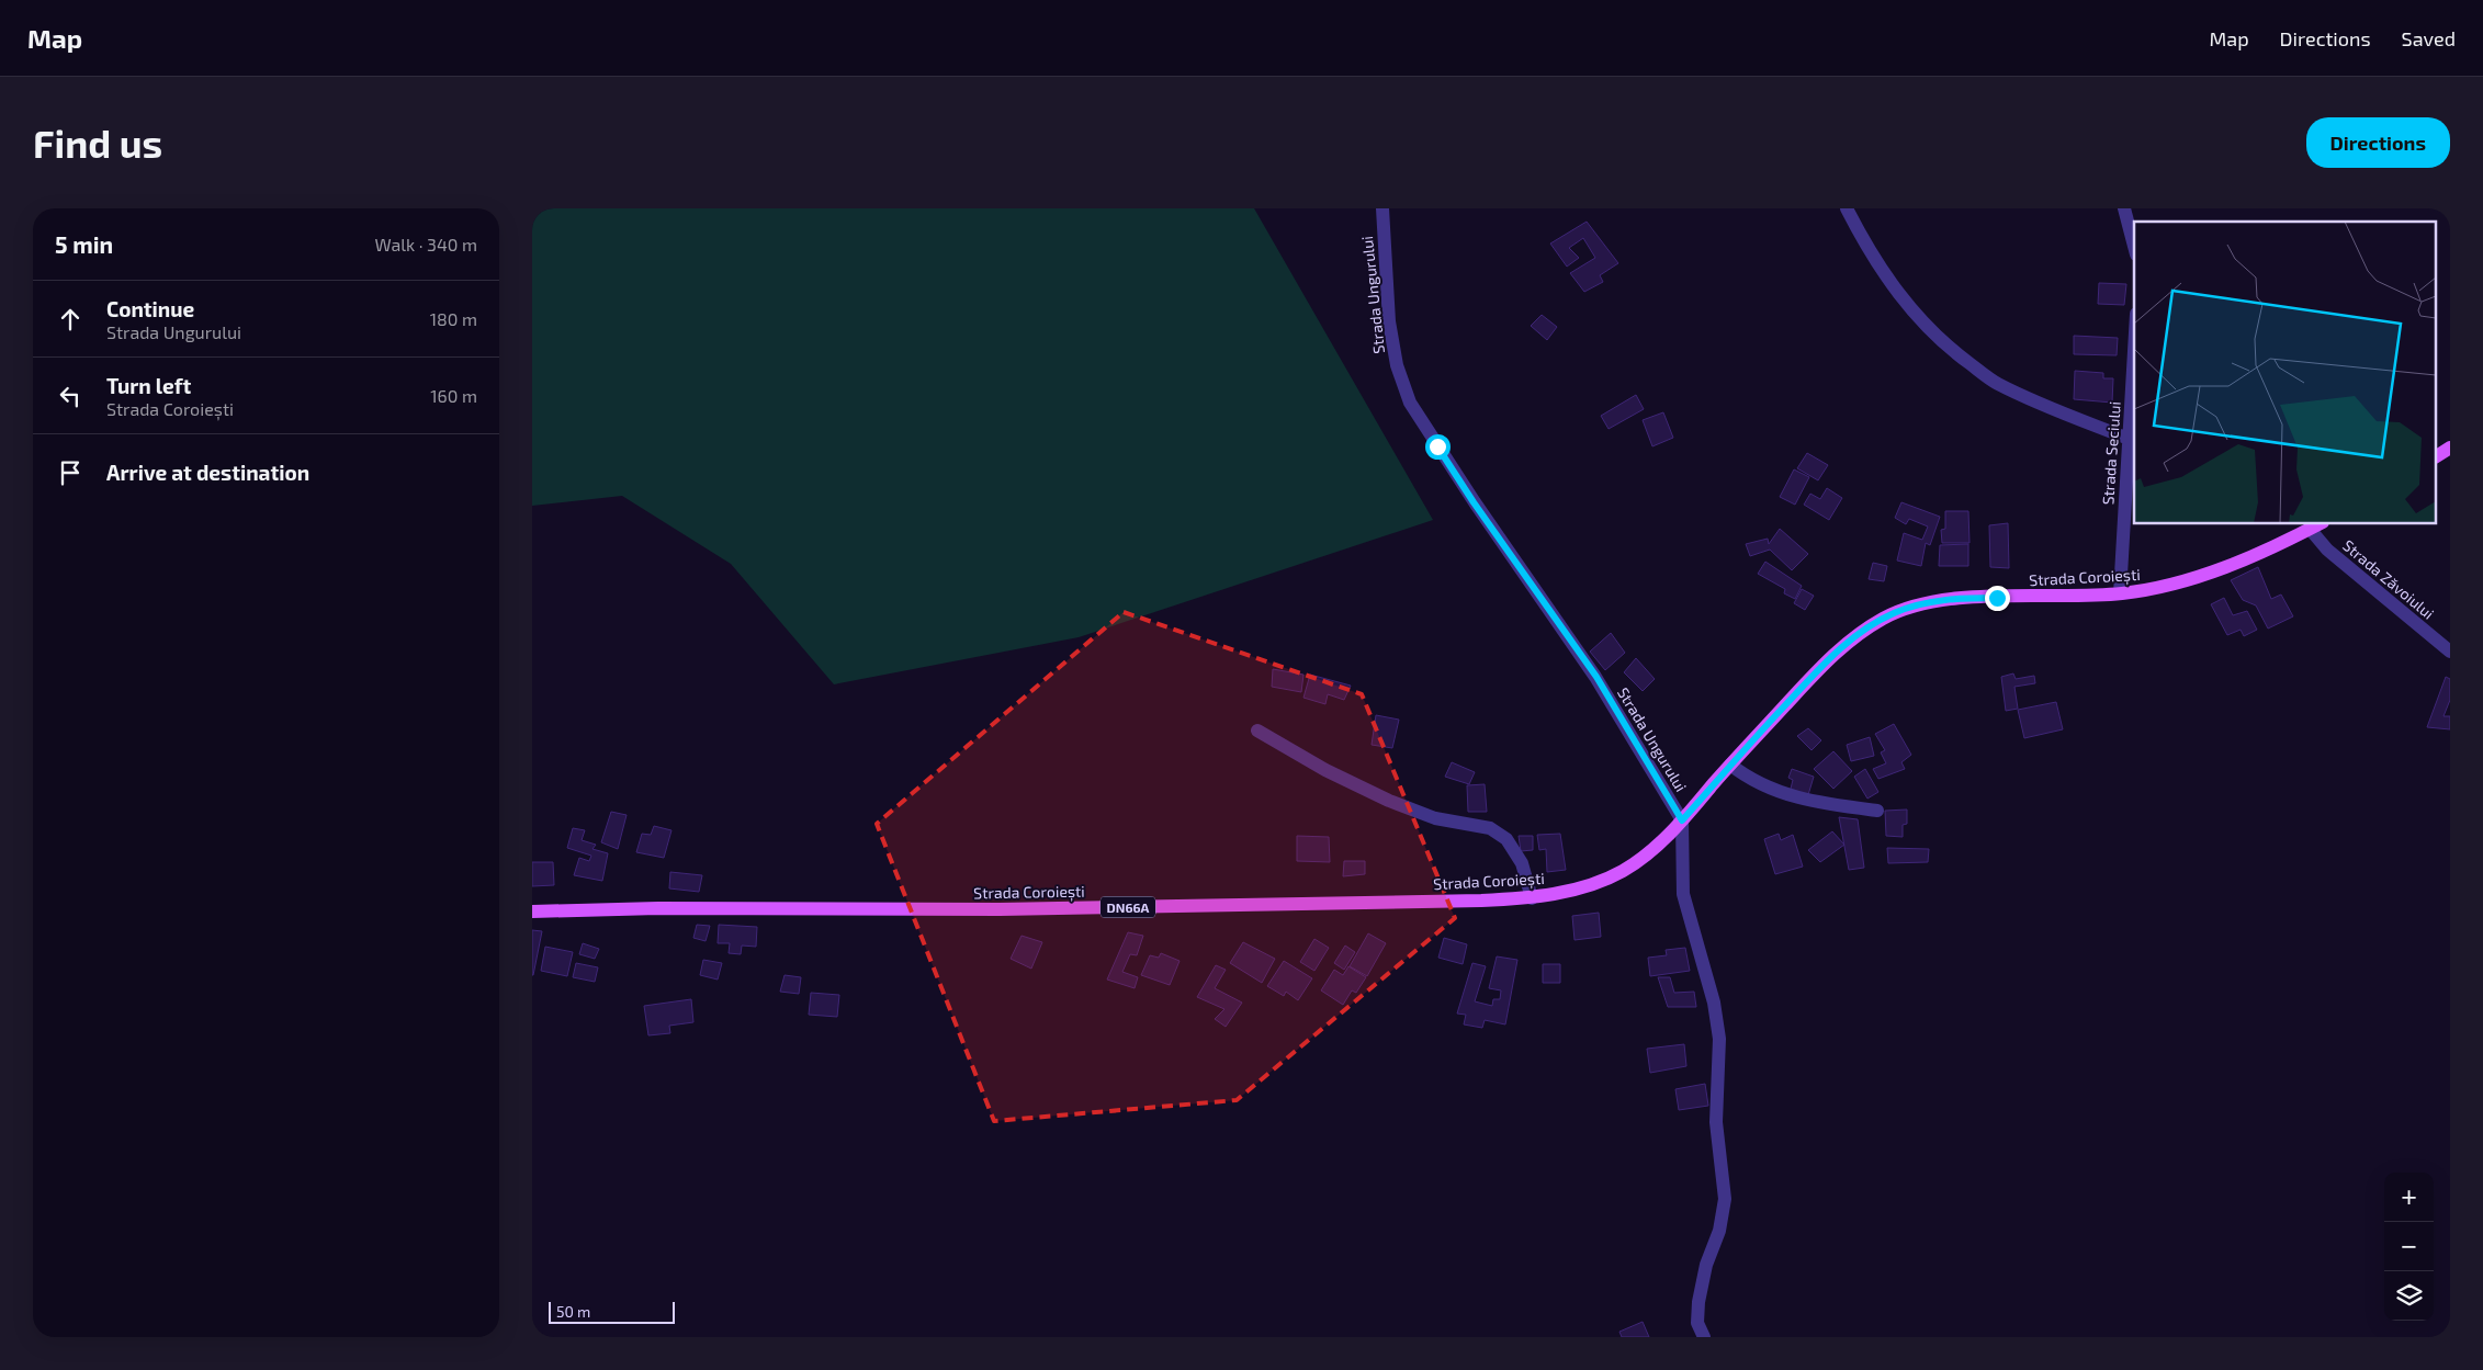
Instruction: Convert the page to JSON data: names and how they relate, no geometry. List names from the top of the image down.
{
  "streets": {
    "main road": ["Strada Coroiești", "DN66A"],
    "street": ["Strada Ungurului", "Strada Seciului", "Strada Zăvoiului"]
  },
  "crossings": [
    ["Strada Ungurului", "Strada Coroiești"],
    ["Strada Seciului", "Strada Coroiești"],
    ["Strada Coroiești", "Strada Zăvoiului"]
  ],
  "scale_bar": "50 m",
  "page": {
    "header": "Map",
    "nav": ["Map", "Directions", "Saved"],
    "buttons": "Directions",
    "title": "Find us",
    "heading": ["5 min", "Walk · 340 m"],
    "list": [
      ["Continue", "Strada Ungurului", "180 m"],
      ["Turn left", "Strada Coroiești", "160 m"],
      "Arrive at destination"
    ],
    "map_buttons": ["+", "−"],
    "scale": "50 m"
  }
}
